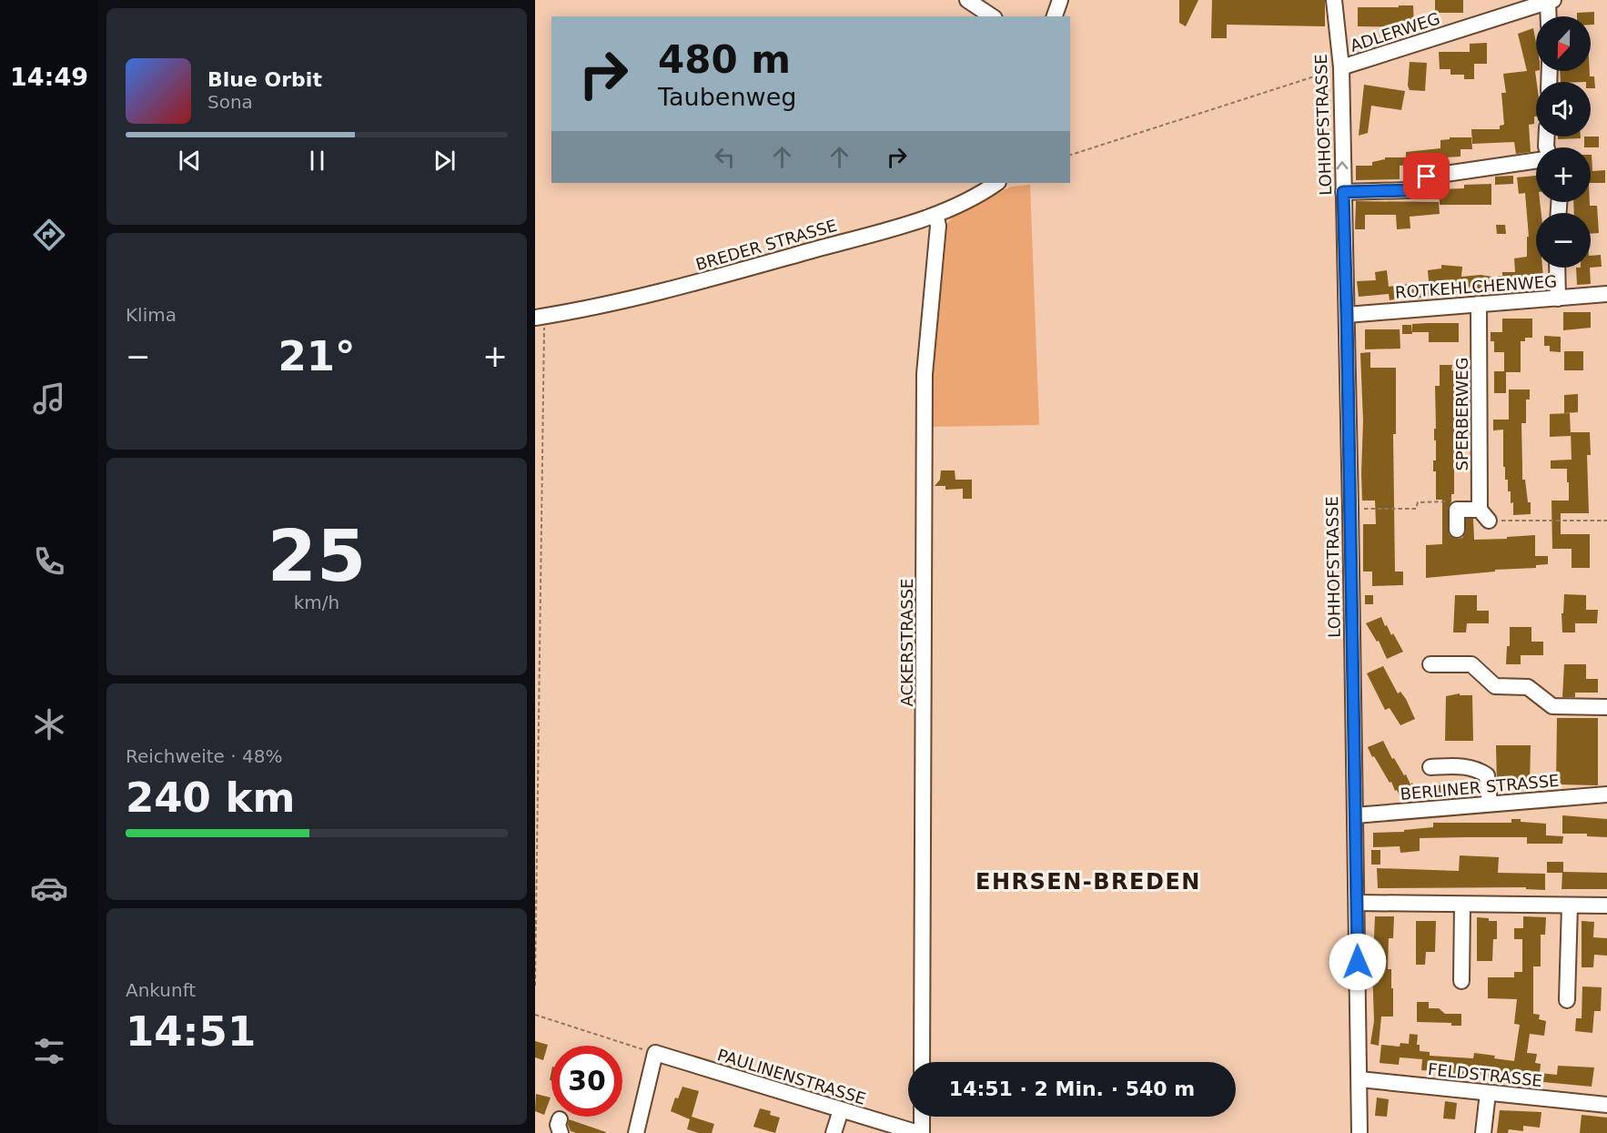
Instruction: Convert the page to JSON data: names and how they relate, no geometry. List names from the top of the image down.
{
  "streets": {
    "street": [
      "ADLERWEG",
      "LOHHOFSTRASSE",
      "BREDER STRASSE",
      "ROTKEHLCHENWEG",
      "SPERBERWEG",
      "ACKERSTRASSE",
      "BERLINER STRASSE",
      "FELDSTRASSE",
      "PAULINENSTRASSE"
    ]
  },
  "crossings": [
    ["ADLERWEG", "LOHHOFSTRASSE"],
    ["LOHHOFSTRASSE", "ROTKEHLCHENWEG"],
    ["LOHHOFSTRASSE", "BERLINER STRASSE"],
    ["LOHHOFSTRASSE", "FELDSTRASSE"],
    ["BREDER STRASSE", "ACKERSTRASSE"],
    ["ROTKEHLCHENWEG", "SPERBERWEG"]
  ],
  "districts": ["EHRSEN-BREDEN"],
  "north": "bottom",
  "page": {
    "tabs": "14:49",
    "map_buttons": ["+", "−"],
    "turn": ["480 m", "Taubenweg"],
    "song": ["Blue Orbit", "Sona"],
    "tile": [
      "Klima",
      ["25", "km/h"],
      ["Reichweite · 48%", "240 km"],
      ["Ankunft", "14:51"]
    ],
    "heat": ["−", "21°", "+"],
    "limit": "30",
    "trip": "14:51 · 2 Min. · 540 m"
  }
}
